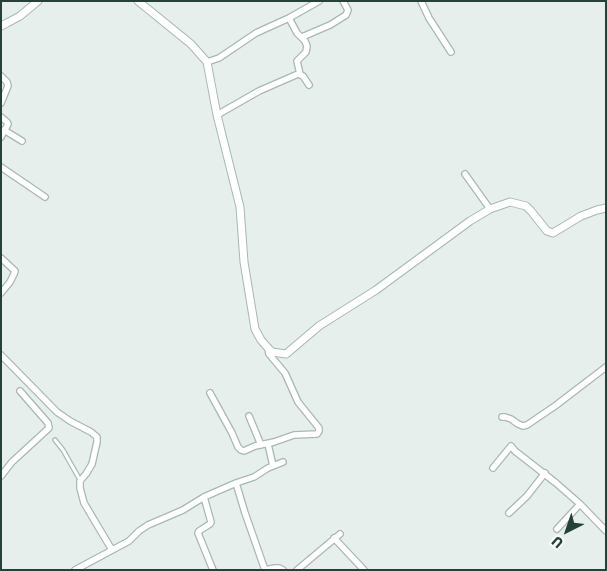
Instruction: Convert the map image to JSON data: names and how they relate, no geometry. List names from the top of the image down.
{
  "north": "bottom left"
}
